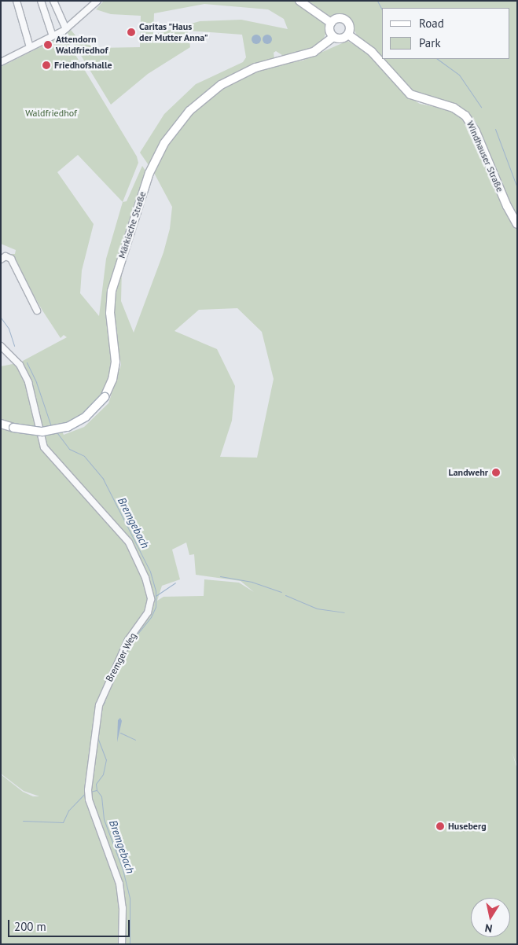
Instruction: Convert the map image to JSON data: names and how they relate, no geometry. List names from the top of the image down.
{
  "streets": {
    "main road": ["Windhauser Straße", "Märkische Straße"],
    "street": ["Bremger Weg"]
  },
  "crossings": [
    ["Windhauser Straße", "Märkische Straße"]
  ],
  "water": ["Bremgebach"],
  "parks": ["Waldfriedhof"],
  "places": [
    "Caritas \"Haus der Mutter Anna\"",
    "Attendorn Waldfriedhof",
    "Friedhofshalle",
    "Landwehr",
    "Huseberg"
  ],
  "legend": ["Road", "Park"],
  "scale_bar": "200 m",
  "north": "bottom"
}
